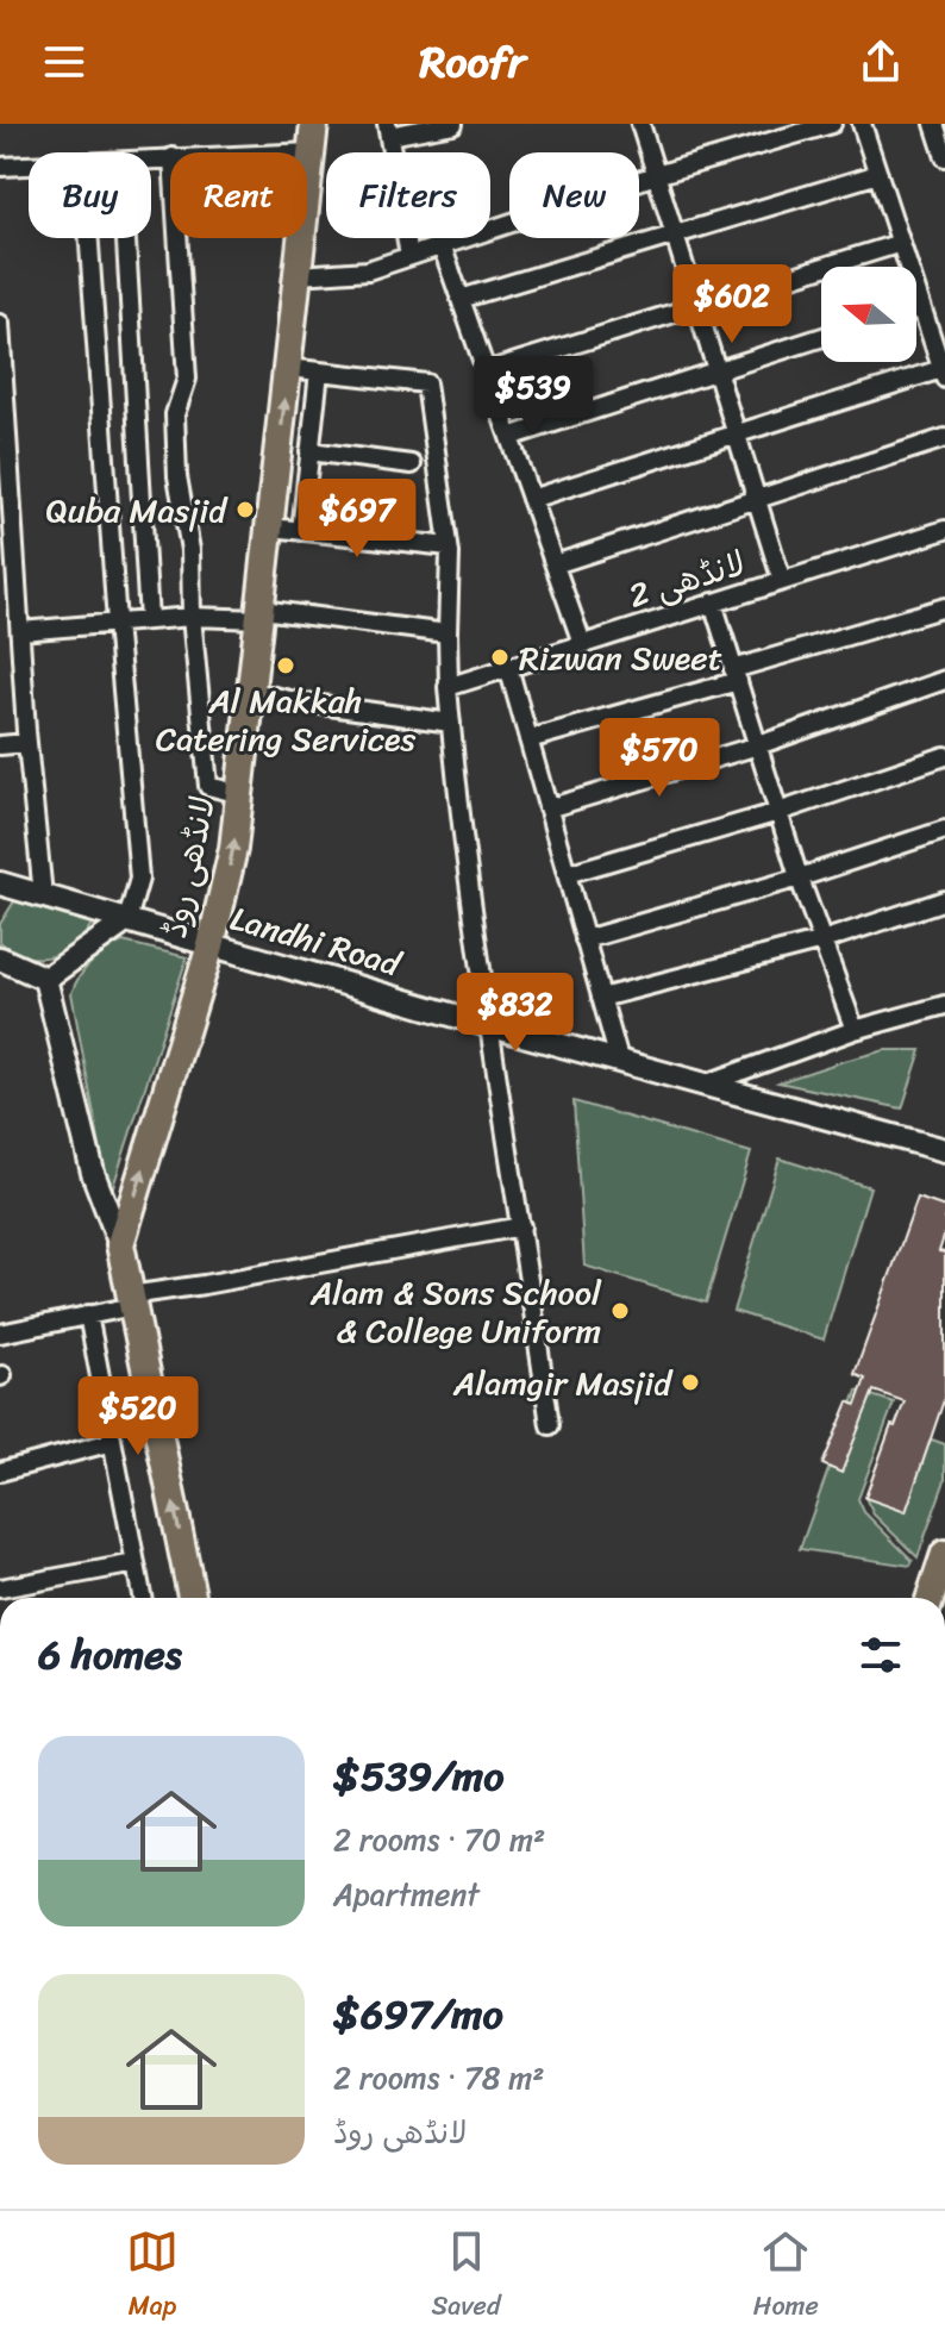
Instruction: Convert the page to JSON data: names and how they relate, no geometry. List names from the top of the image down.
{
  "streets": {
    "main road": ["لانڈھی روڈ"],
    "street": ["لانڈھی 2", "Landhi Road"]
  },
  "crossings": [
    ["لانڈھی روڈ", "Landhi Road"]
  ],
  "one_way": ["لانڈھی روڈ"],
  "places": [
    "Quba Masjid",
    "Rizwan Sweet",
    "Al Makkah Catering Services",
    "Alam & Sons School & College Uniform",
    "Alamgir Masjid"
  ],
  "north": "left",
  "page": {
    "header": "Roofr",
    "chip": [
      "Buy",
      "Rent",
      "Filters",
      "New"
    ],
    "price": [
      "$602",
      "$539",
      "$697",
      "$570",
      "$832",
      "$520"
    ],
    "heading": "6 homes",
    "list": [
      {
        "name": "$539/mo",
        "note": "2 rooms · 70 m² · Apartment"
      },
      {
        "name": "$697/mo",
        "note": "2 rooms · 78 m² · لانڈھی روڈ"
      }
    ],
    "tabs": ["Map", "Saved", "Home"]
  }
}
